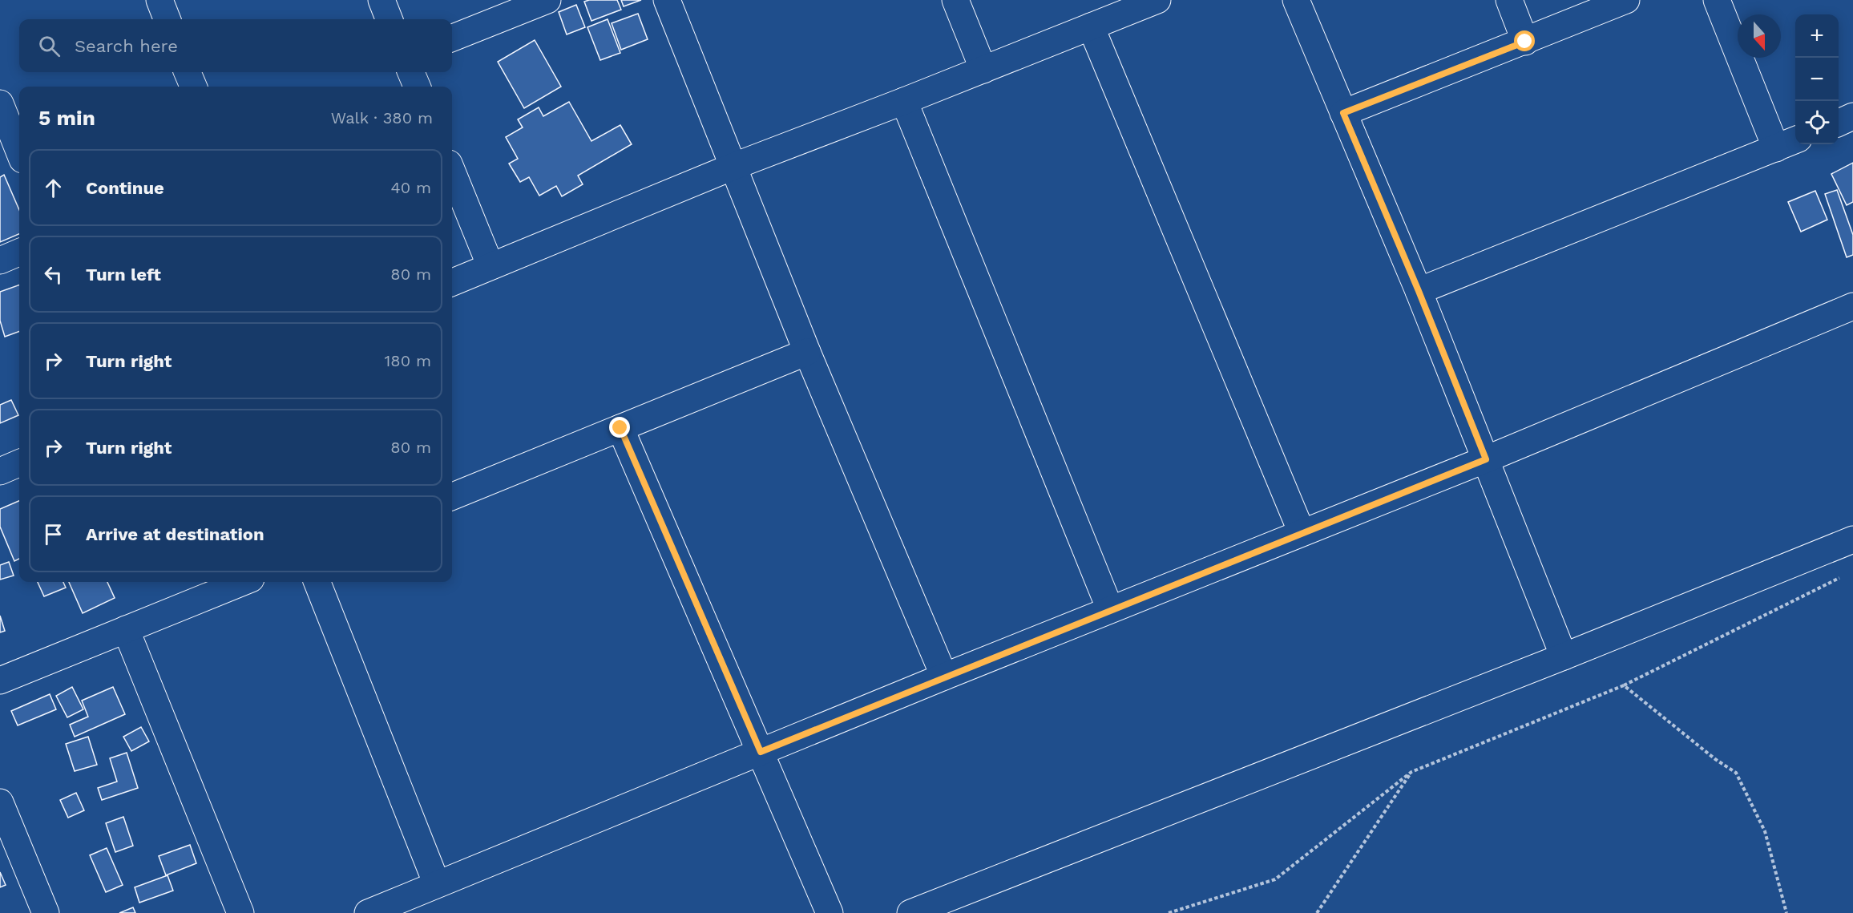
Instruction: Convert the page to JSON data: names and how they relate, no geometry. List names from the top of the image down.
{
  "north": "bottom",
  "page": {
    "map_buttons": ["+", "−"],
    "search": "Search here",
    "heading": ["5 min", "Walk · 380 m"],
    "list": [
      ["Continue", "40 m"],
      ["Turn left", "80 m"],
      ["Turn right", "180 m"],
      ["Turn right", "80 m"],
      "Arrive at destination"
    ]
  }
}
